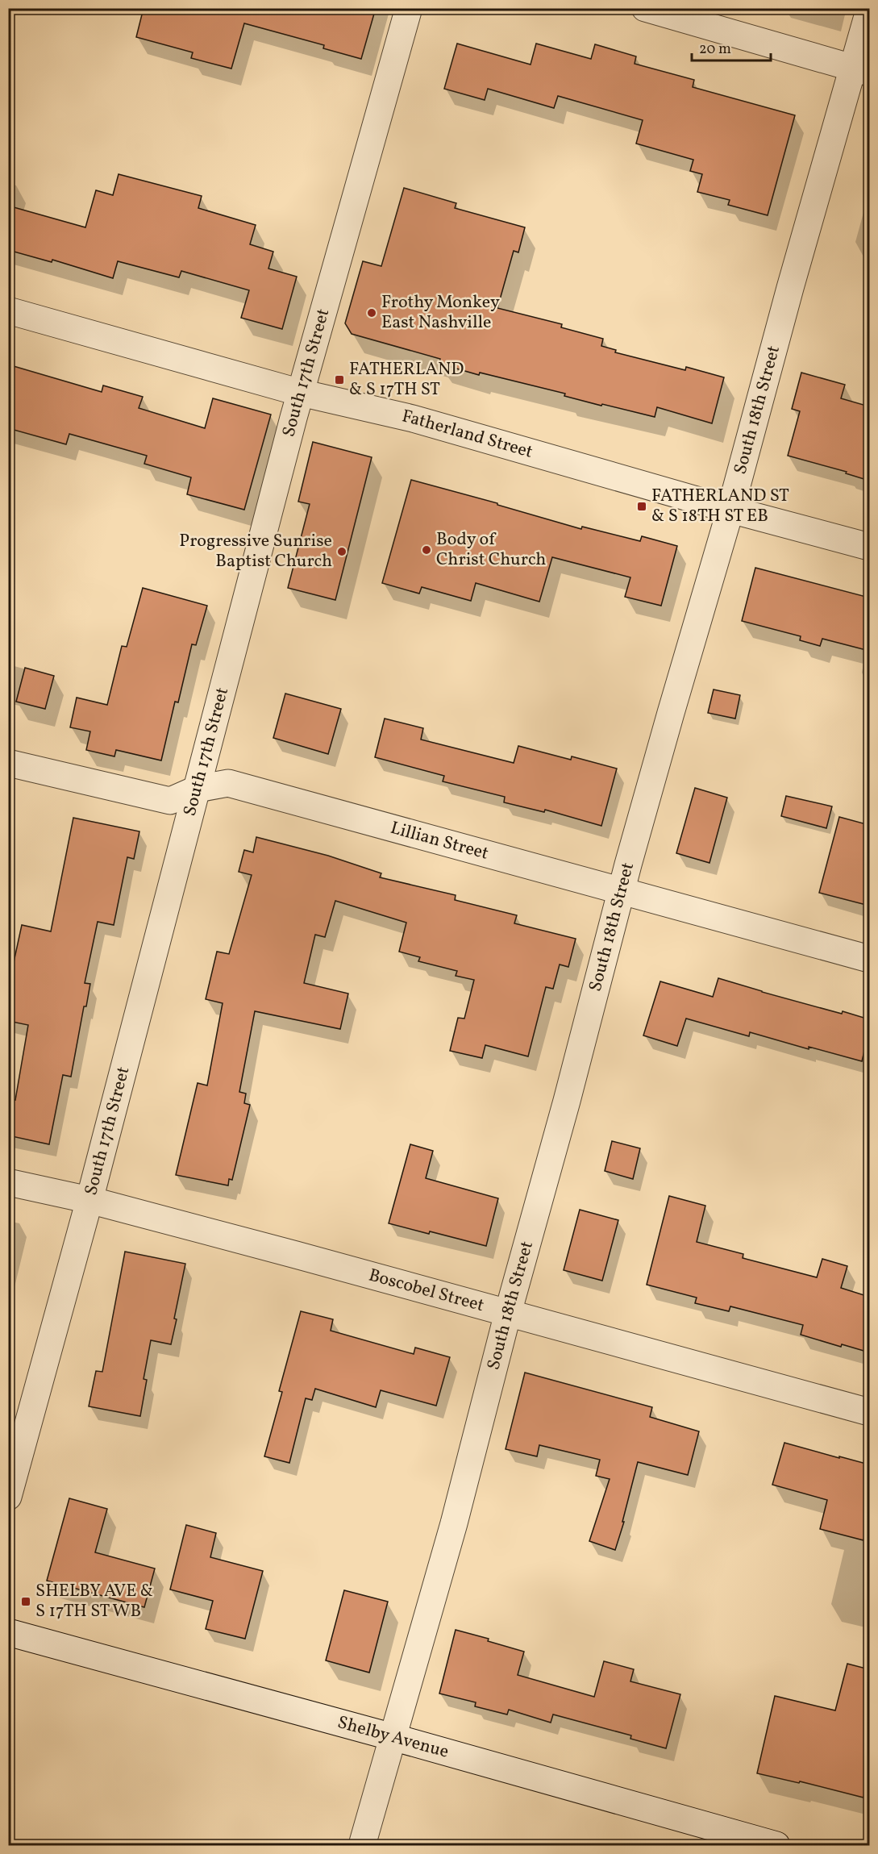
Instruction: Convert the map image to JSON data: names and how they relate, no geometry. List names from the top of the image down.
{
  "streets": {
    "street": [
      "South 17th Street",
      "South 18th Street",
      "Fatherland Street",
      "Lillian Street",
      "Boscobel Street",
      "Shelby Avenue"
    ]
  },
  "crossings": [
    ["South 17th Street", "Fatherland Street"],
    ["South 17th Street", "Lillian Street"],
    ["South 17th Street", "Boscobel Street"],
    ["South 18th Street", "Fatherland Street"],
    ["South 18th Street", "Lillian Street"],
    ["South 18th Street", "Boscobel Street"],
    ["South 18th Street", "Shelby Avenue"]
  ],
  "places": {
    "other": ["Frothy Monkey East Nashville", "Body of Christ Church", "Progressive Sunrise Baptist Church"],
    "transit": ["FATHERLAND & S 17TH ST", "FATHERLAND ST & S 18TH ST EB", "SHELBY AVE & S 17TH ST WB"]
  },
  "scale_bar": "20 m"
}
